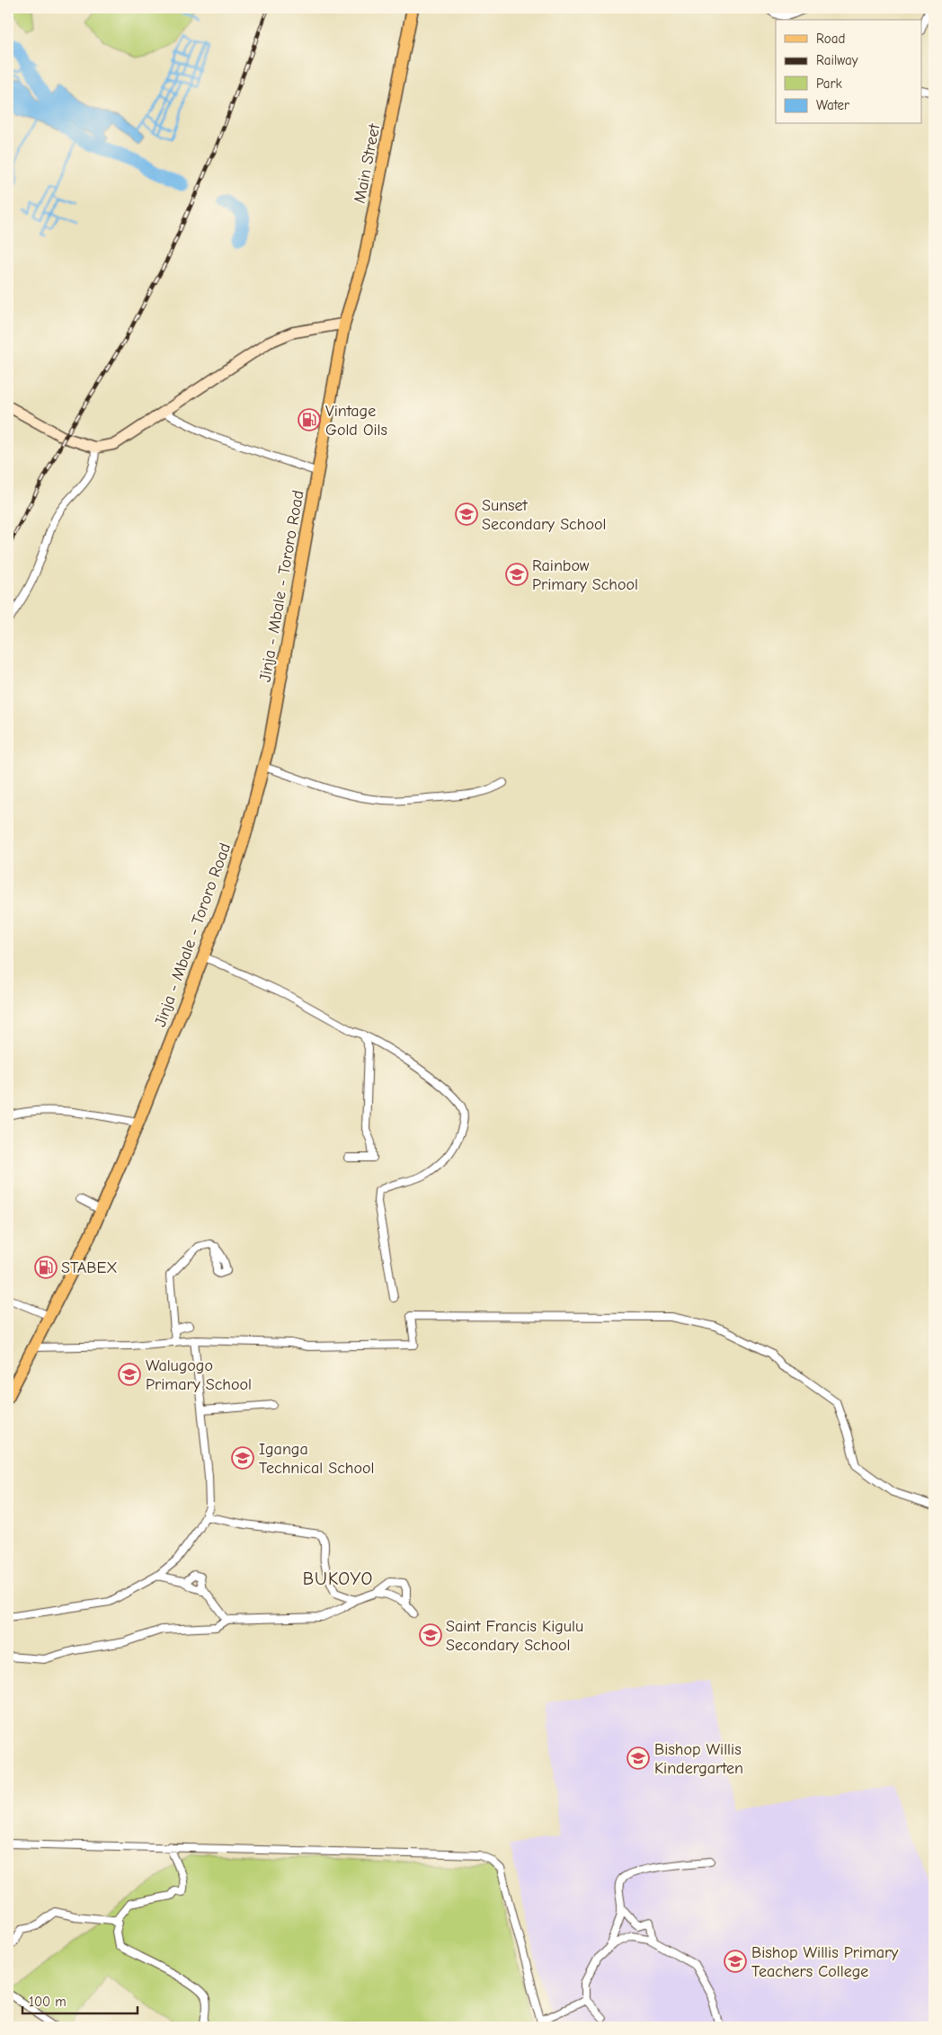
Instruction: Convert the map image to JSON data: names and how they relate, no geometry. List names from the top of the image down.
{
  "streets": {
    "main road": ["Main Street", "Jinja - Mbale - Tororo Road"]
  },
  "crossings": [
    ["Main Street", "Jinja - Mbale - Tororo Road"]
  ],
  "districts": ["BUKOYO"],
  "places": {
    "fuel station": ["Vintage Gold Oils", "STABEX"],
    "school or university": [
      "Sunset Secondary School",
      "Rainbow Primary School",
      "Walugogo Primary School",
      "Iganga Technical School",
      "Saint Francis Kigulu Secondary School",
      "Bishop Willis Kindergarten",
      "Bishop Willis Primary Teachers College"
    ]
  },
  "legend": [
    "Road",
    "Railway",
    "Park",
    "Water"
  ],
  "scale_bar": "100 m"
}
